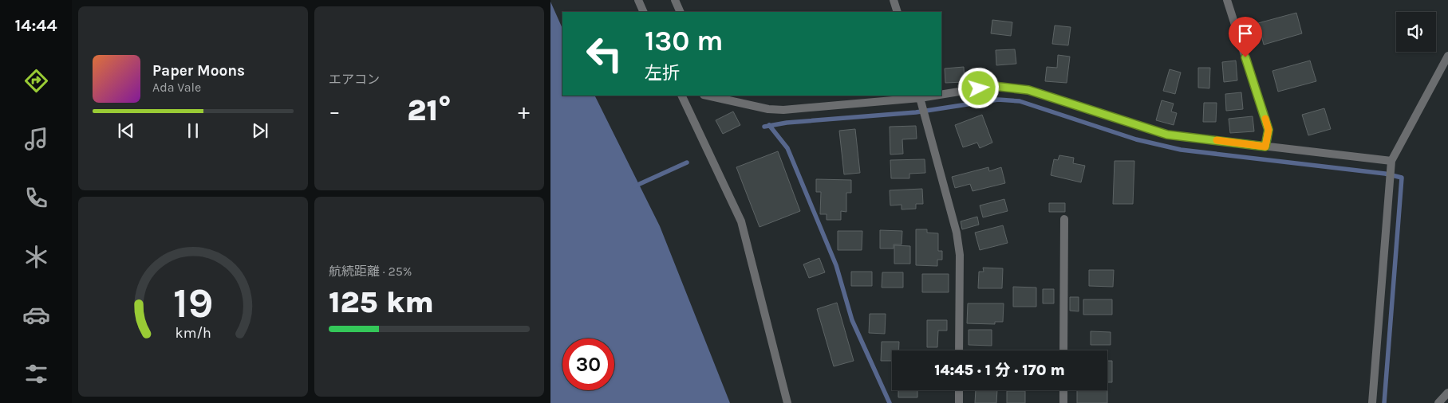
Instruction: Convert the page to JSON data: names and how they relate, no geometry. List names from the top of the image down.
{
  "page": {
    "tabs": "14:44",
    "tile": [
      "エアコン",
      ["航続距離 · 25%", "125 km"]
    ],
    "turn": ["130 m", "左折"],
    "song": ["Paper Moons", "Ada Vale"],
    "heat": ["−", "21°", "+"],
    "limit": "30",
    "trip": "14:45 · 1 分 · 170 m",
    "gauge": ["19", "km/h"]
  }
}
